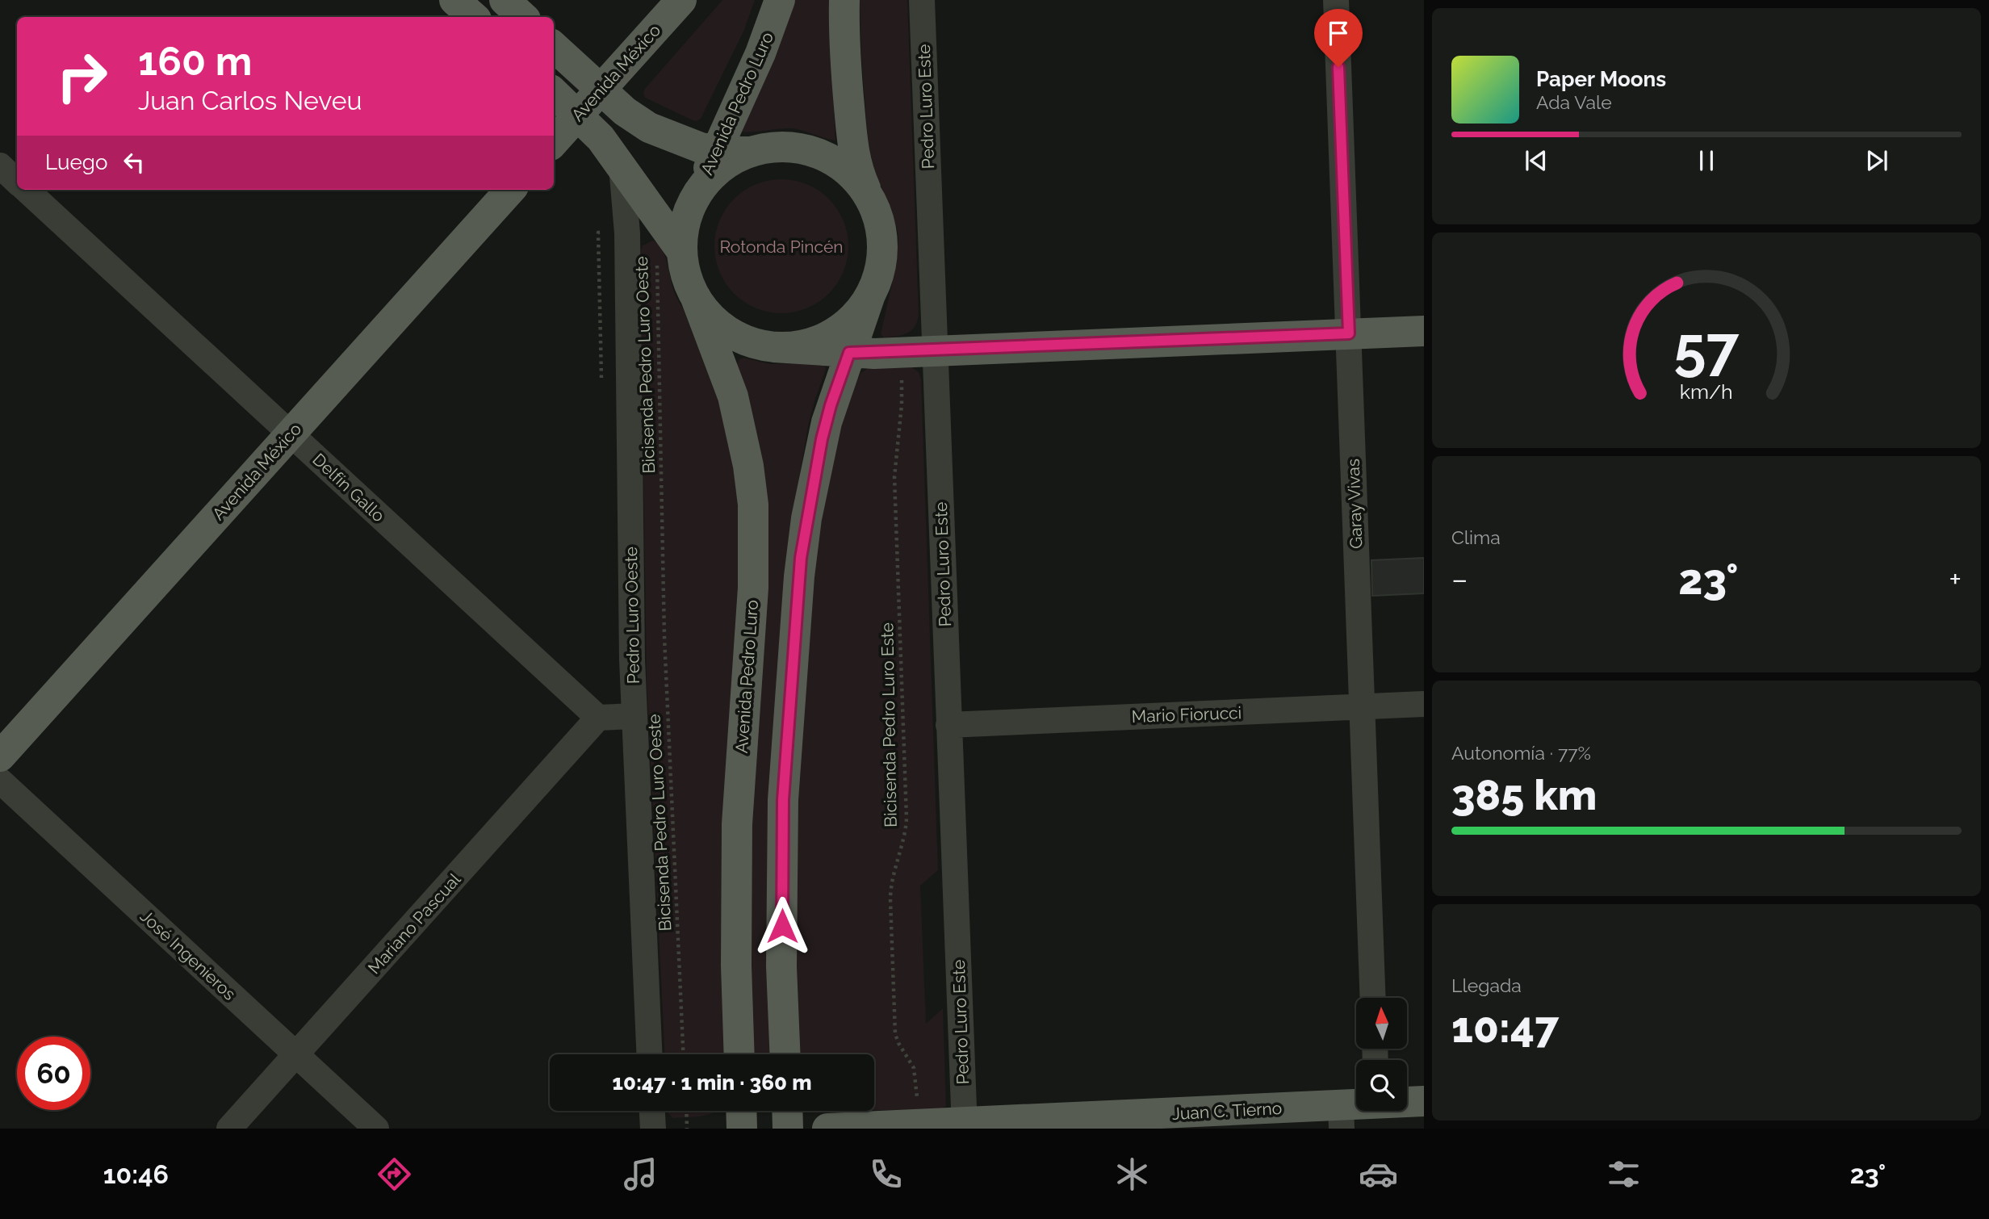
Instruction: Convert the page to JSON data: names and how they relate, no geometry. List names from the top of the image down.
{
  "streets": {
    "main road": ["Avenida México", "Avenida Pedro Luro", "Juan C. Tierno"],
    "street": [
      "Pedro Luro Este",
      "Delfín Gallo",
      "Garay Vivas",
      "Pedro Luro Oeste",
      "Mario Fiorucci",
      "Mariano Pascual",
      "José Ingenieros"
    ],
    "path": ["Bicisenda Pedro Luro Oeste", "Bicisenda Pedro Luro Este"]
  },
  "crossings": [
    ["Avenida México", "Delfín Gallo"],
    ["Pedro Luro Este", "Mario Fiorucci"],
    ["Pedro Luro Este", "Juan C. Tierno"],
    ["Delfín Gallo", "Mariano Pascual"],
    ["Garay Vivas", "Mario Fiorucci"],
    ["Mariano Pascual", "José Ingenieros"]
  ],
  "parks": ["Rotonda Pincén"],
  "north": "top",
  "page": {
    "turn": ["160 m", "Juan Carlos Neveu"],
    "song": ["Paper Moons", "Ada Vale"],
    "then": "Luego",
    "tile": [
      "Clima",
      ["Autonomía · 77%", "385 km"],
      ["Llegada", "10:47"]
    ],
    "heat": ["−", "23°", "+"],
    "limit": "60",
    "trip": "10:47 · 1 min · 360 m",
    "tabs": ["10:46", "23°"],
    "gauge": ["57", "km/h"]
  }
}
